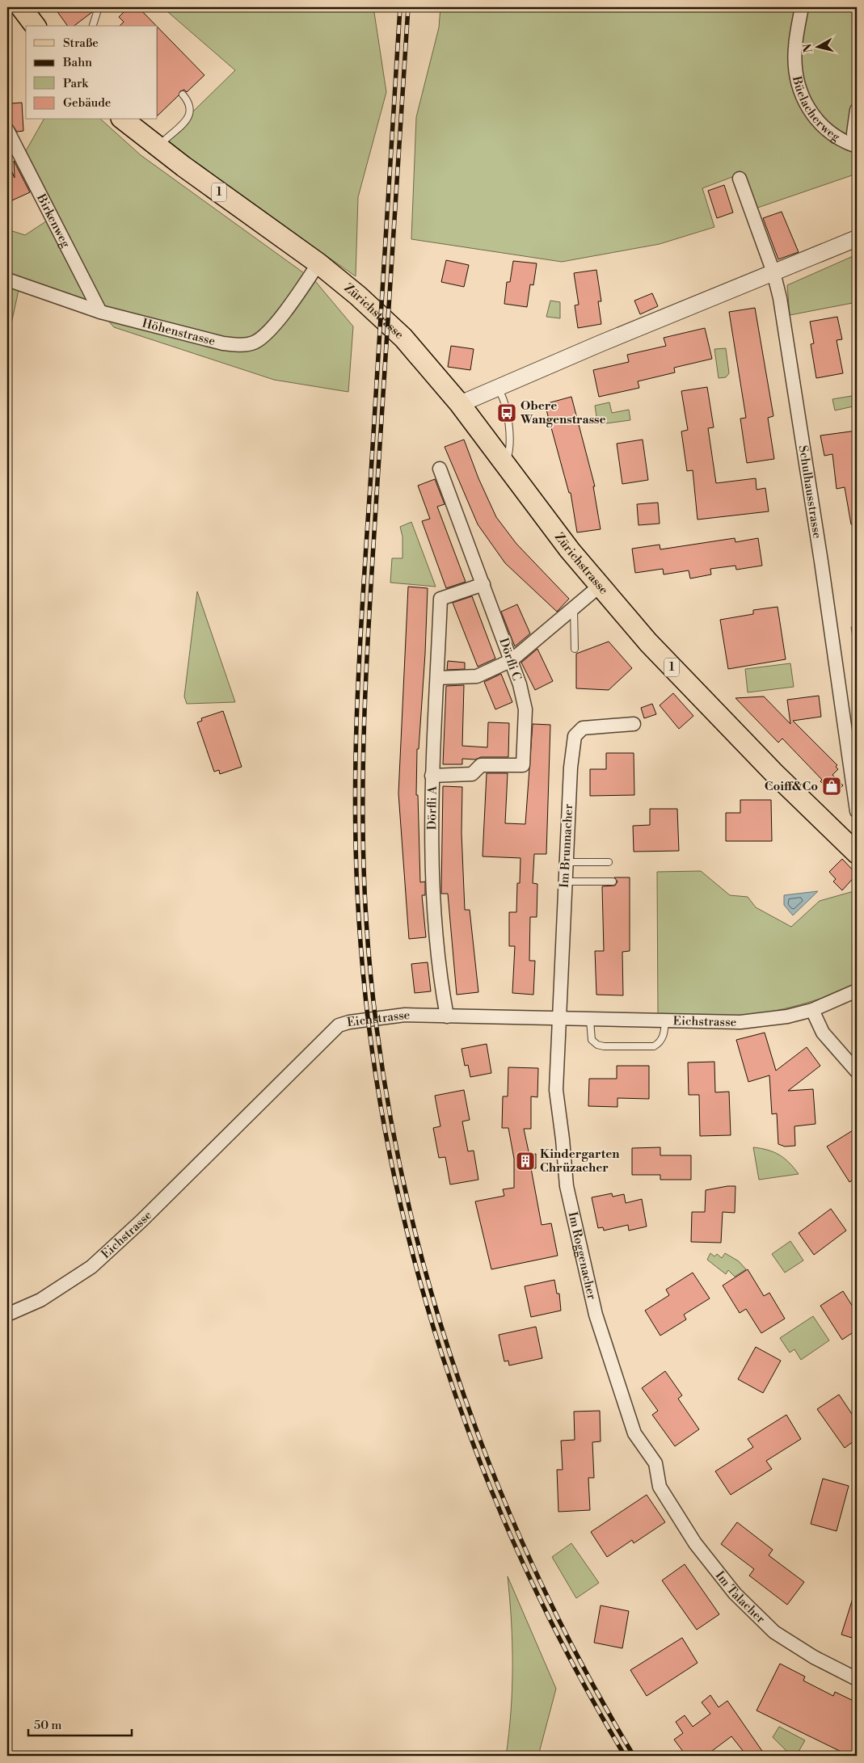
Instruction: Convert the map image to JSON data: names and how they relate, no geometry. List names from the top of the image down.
{
  "streets": {
    "main road": ["1", "Zürichstrasse"],
    "street": [
      "Büelacherweg",
      "Birkenweg",
      "Höhenstrasse",
      "Schulhausstrasse",
      "Dörfli C",
      "Dörfli A",
      "Im Brunnacher",
      "Eichstrasse",
      "Im Roggenacher",
      "Im Talacher"
    ]
  },
  "crossings": [
    ["1", "Zürichstrasse"],
    ["1", "Höhenstrasse"],
    ["Birkenweg", "Höhenstrasse"],
    ["Zürichstrasse", "Höhenstrasse"],
    ["Dörfli C", "Dörfli A"],
    ["Dörfli A", "Eichstrasse"],
    ["Im Brunnacher", "Eichstrasse"],
    ["Im Brunnacher", "Im Roggenacher"],
    ["Eichstrasse", "Im Roggenacher"],
    ["Im Roggenacher", "Im Talacher"]
  ],
  "places": {
    "bus stop": ["Obere Wangenstrasse"],
    "shop": ["Coiff&Co"],
    "building": ["Kindergarten Chrüzacher"]
  },
  "legend": [
    "Straße",
    "Bahn",
    "Park",
    "Gebäude"
  ],
  "scale_bar": "50 m",
  "north": "left"
}
